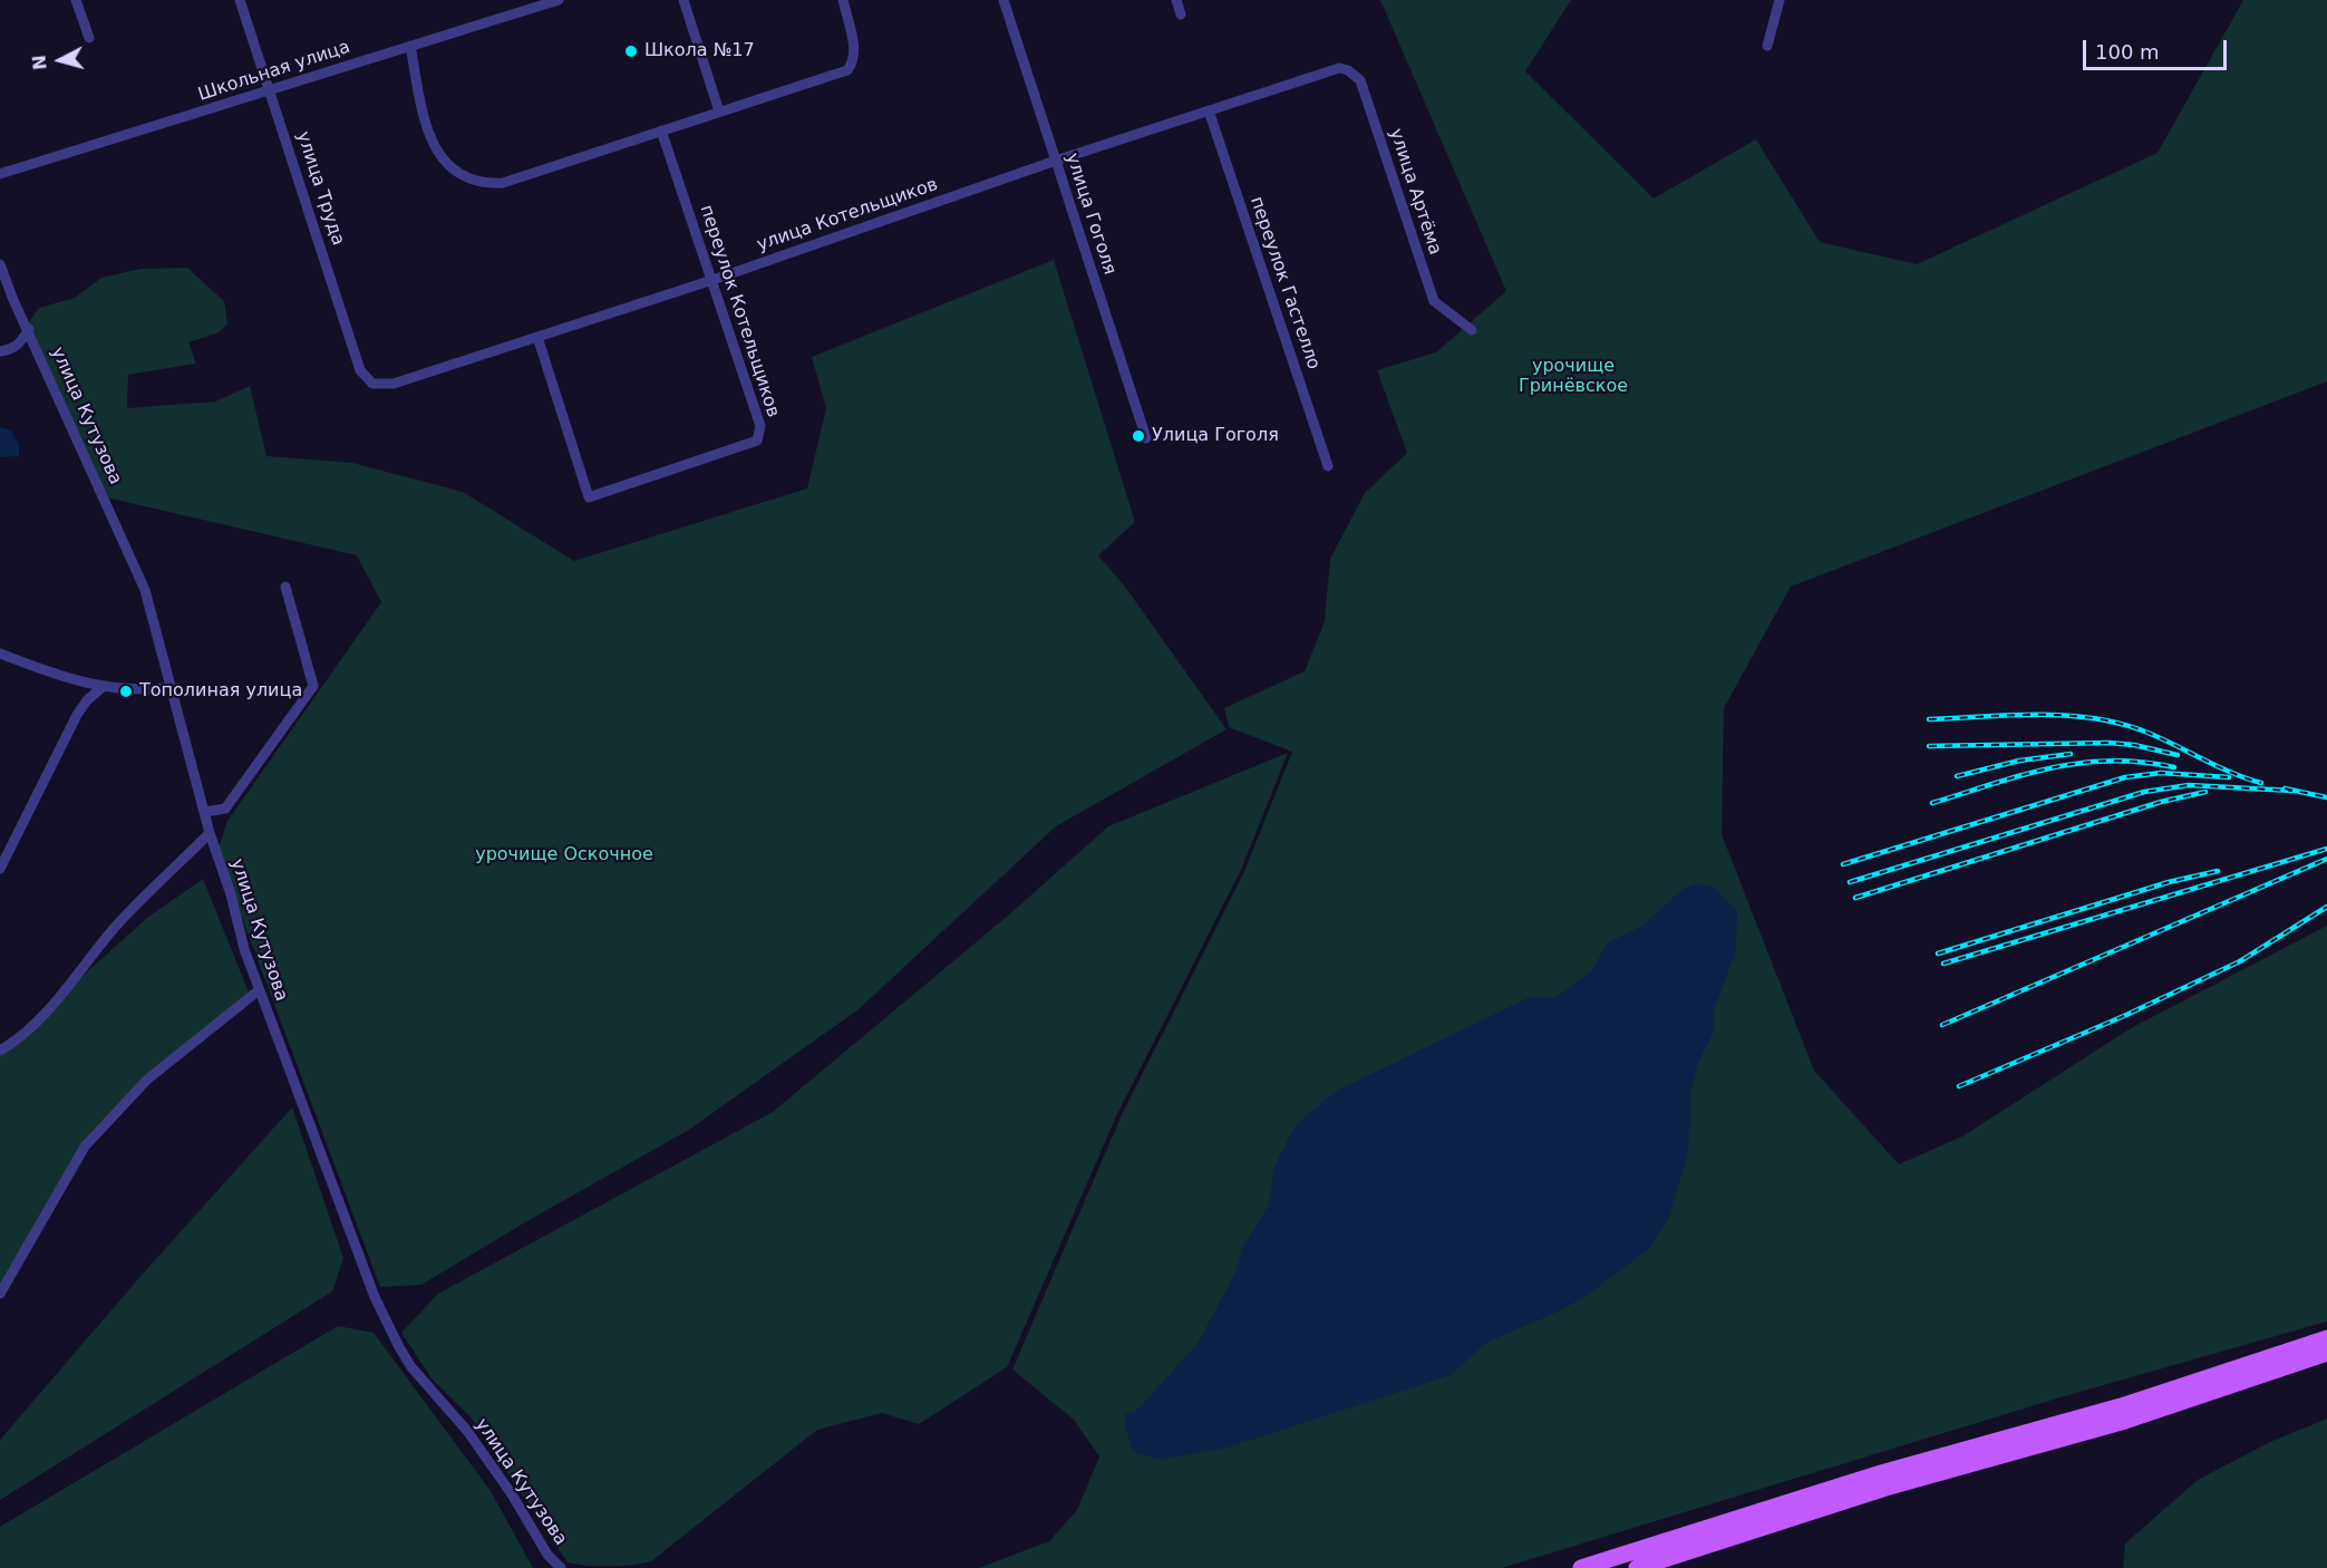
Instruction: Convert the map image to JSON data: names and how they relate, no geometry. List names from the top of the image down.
{
  "streets": {
    "street": [
      "Школьная улица",
      "улица Труда",
      "улица Артёма",
      "улица Гоголя",
      "улица Котельщиков",
      "переулок Гастелло",
      "переулок Котельщиков",
      "улица Кутузова"
    ]
  },
  "crossings": [
    ["Школьная улица", "улица Труда"],
    ["улица Труда", "улица Котельщиков"],
    ["улица Артёма", "улица Котельщиков"],
    ["улица Гоголя", "улица Котельщиков"],
    ["улица Котельщиков", "переулок Гастелло"],
    ["улица Котельщиков", "переулок Котельщиков"]
  ],
  "parks": ["урочище Гринёвское", "урочище Оскочное"],
  "places": ["Школа №17", "Улица Гоголя", "Тополиная улица"],
  "scale_bar": "100 m",
  "north": "left"
}
